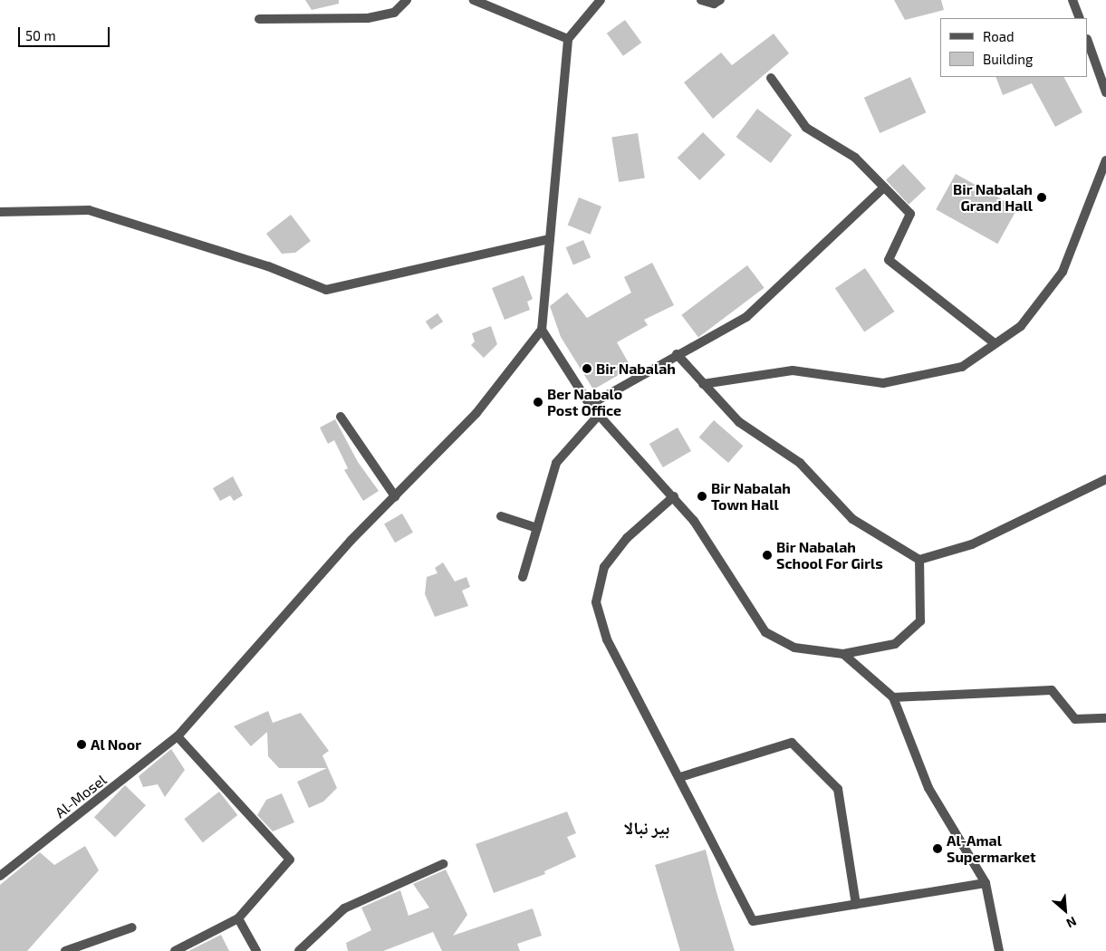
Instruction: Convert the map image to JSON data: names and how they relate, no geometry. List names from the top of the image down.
{
  "streets": {
    "street": ["Al-Mosel"]
  },
  "districts": ["بير نبالا"],
  "places": [
    "Bir Nabalah Grand Hall",
    "Bir Nabalah",
    "Ber Nabalo Post Office",
    "Bir Nabalah Town Hall",
    "Bir Nabalah School For Girls",
    "Al Noor",
    "Al-Amal Supermarket"
  ],
  "legend": ["Road", "Building"],
  "scale_bar": "50 m",
  "north": "bottom right"
}
